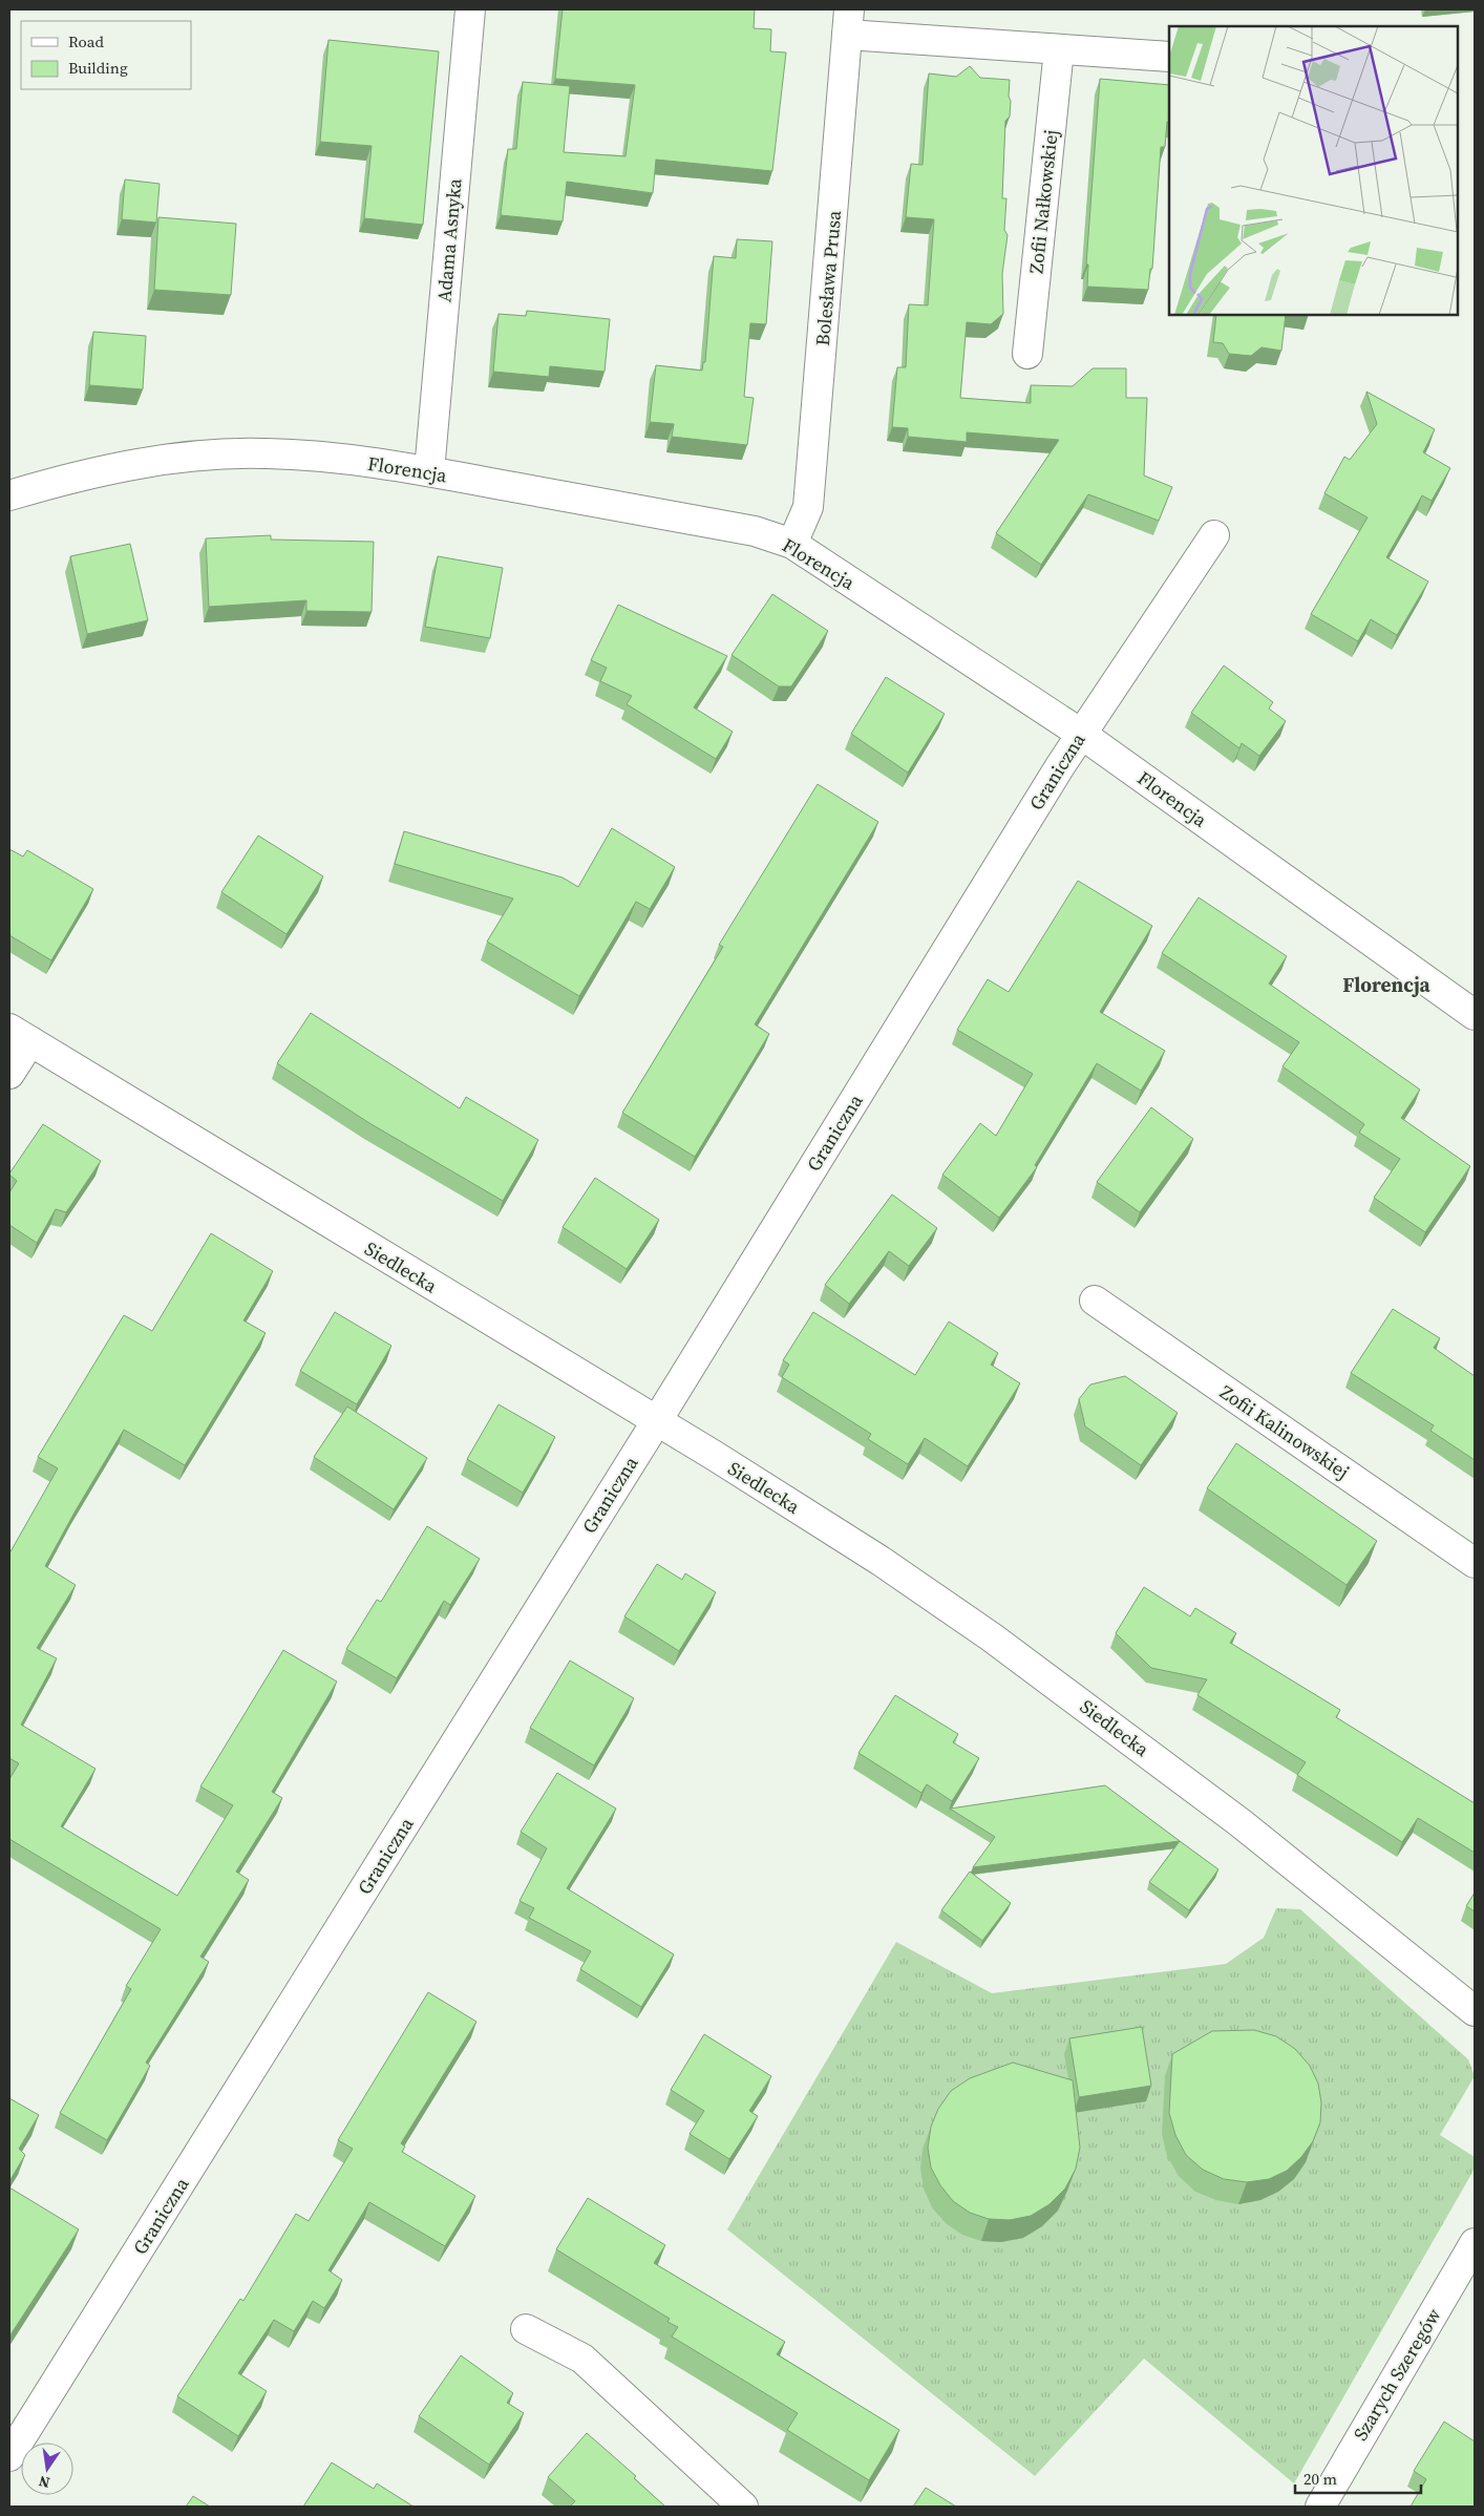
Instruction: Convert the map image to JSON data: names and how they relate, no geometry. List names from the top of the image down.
{
  "streets": {
    "street": [
      "Zofii Nałkowskiej",
      "Adama Asnyka",
      "Bolesława Prusa",
      "Florencja",
      "Graniczna",
      "Siedlecka",
      "Zofii Kalinowskiej",
      "Szarych Szeregów"
    ]
  },
  "crossings": [
    ["Adama Asnyka", "Florencja"],
    ["Bolesława Prusa", "Florencja"],
    ["Florencja", "Graniczna"],
    ["Graniczna", "Siedlecka"]
  ],
  "districts": ["Florencja"],
  "legend": ["Road", "Building"],
  "scale_bar": "20 m",
  "north": "bottom"
}
